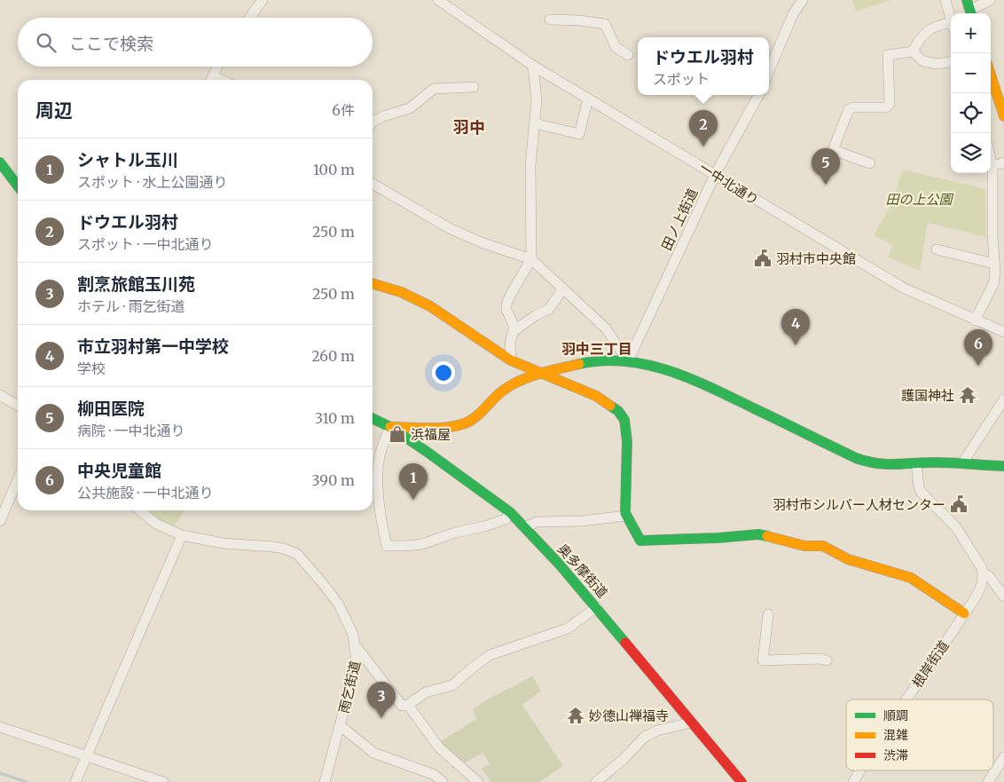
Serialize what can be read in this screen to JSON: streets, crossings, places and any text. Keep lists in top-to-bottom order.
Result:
{
  "streets": {
    "street": [
      "一中北通り",
      "田ノ上街道",
      "奥多摩街道",
      "根岸街道",
      "雨乞街道"
    ]
  },
  "crossings": [
    ["一中北通り", "田ノ上街道"]
  ],
  "districts": ["羽中", "羽中三丁目"],
  "parks": ["田の上公園"],
  "places": {
    "public building": ["羽村市中央館", "羽村市シルバー人材センター"],
    "temple": ["護国神社", "妙德山禅福寺"],
    "shop": ["浜福屋"]
  },
  "legend": ["順調", "混雑", "渋滞"],
  "page": {
    "map_buttons": ["+", "−"],
    "search": "ここで検索",
    "popup": ["ドウエル羽村", "スポット"],
    "heading": ["周辺", "6件"],
    "pins": [
      "2",
      "5",
      "4",
      "6",
      "1",
      "3"
    ],
    "list": [
      {
        "mark": "1",
        "name": "シャトル玉川",
        "note": "スポット · 水上公園通り",
        "value": "100 m"
      },
      {
        "mark": "2",
        "name": "ドウエル羽村",
        "note": "スポット · 一中北通り",
        "value": "250 m"
      },
      {
        "mark": "3",
        "name": "割烹旅館玉川苑",
        "note": "ホテル · 雨乞街道",
        "value": "250 m"
      },
      {
        "mark": "4",
        "name": "市立羽村第一中学校",
        "note": "学校",
        "value": "260 m"
      },
      {
        "mark": "5",
        "name": "柳田医院",
        "note": "病院 · 一中北通り",
        "value": "310 m"
      },
      {
        "mark": "6",
        "name": "中央児童館",
        "note": "公共施設 · 一中北通り",
        "value": "390 m"
      }
    ]
  }
}
